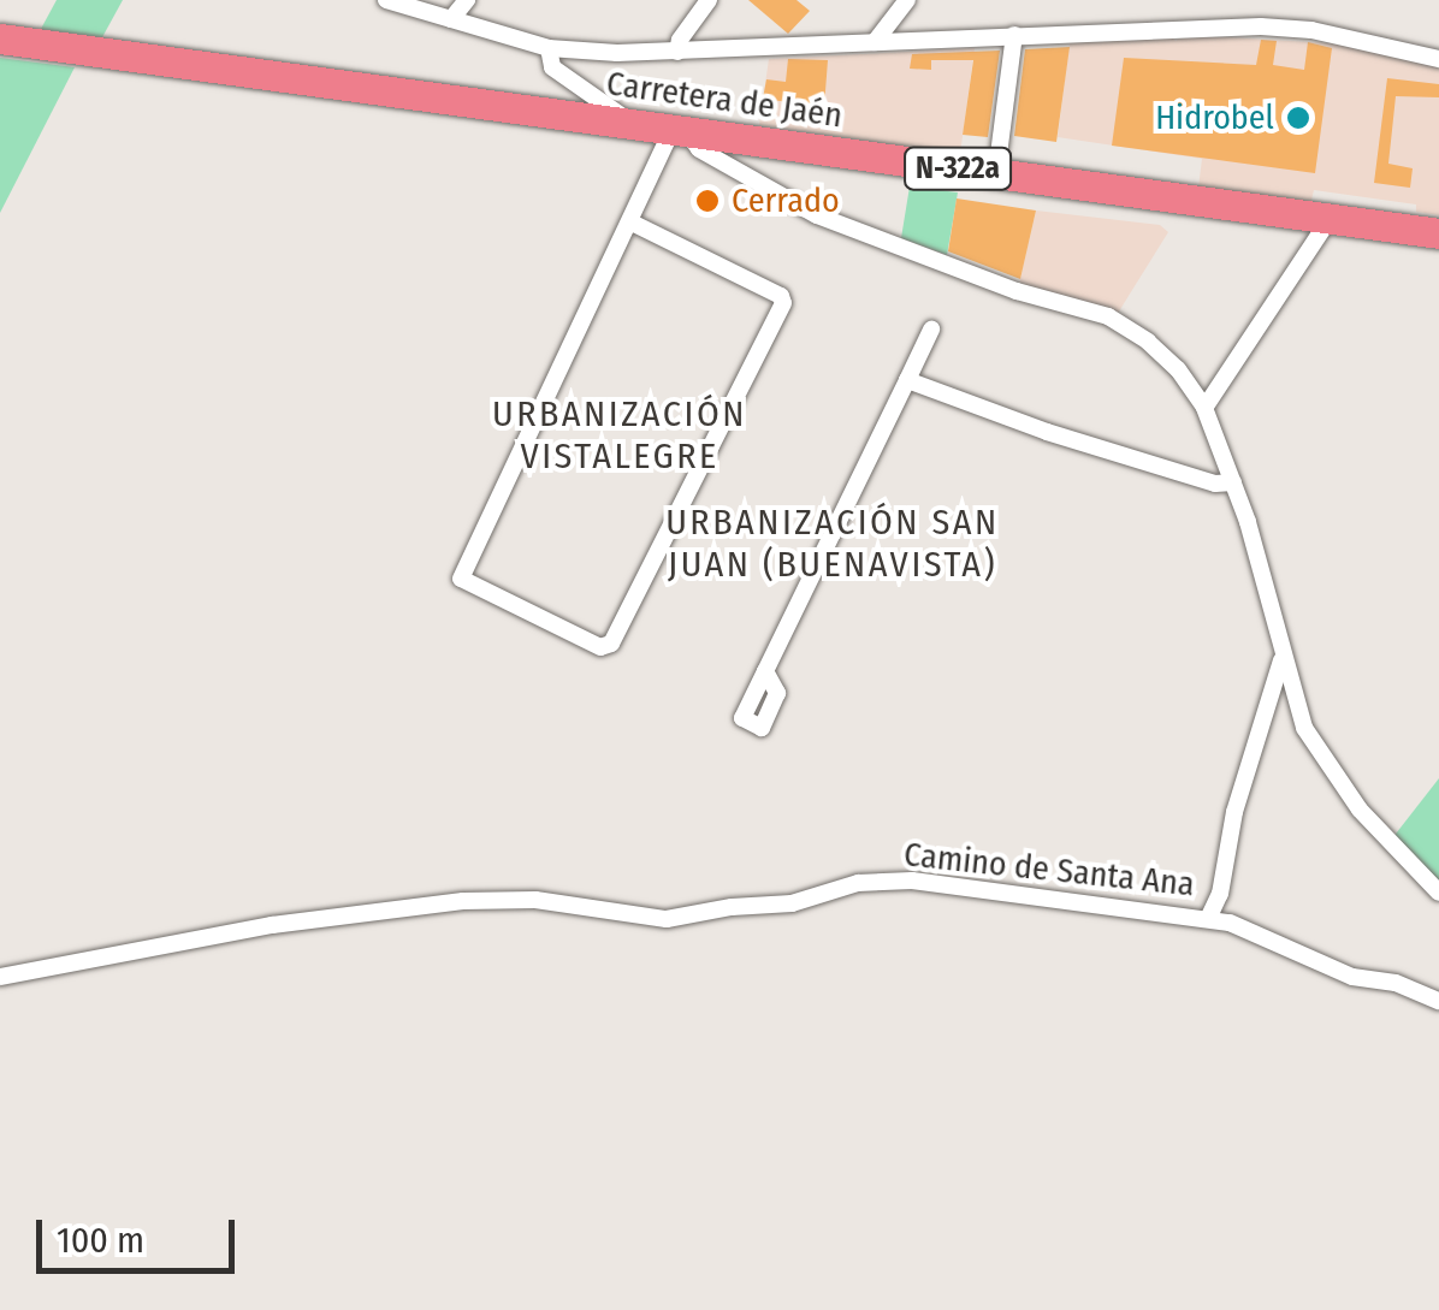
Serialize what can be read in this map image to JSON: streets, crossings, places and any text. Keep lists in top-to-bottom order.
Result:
{
  "streets": {
    "highway": ["Carretera de Jaén", "N-322a"],
    "street": ["Camino de Santa Ana"]
  },
  "districts": ["URBANIZACIÓN VISTALEGRE", "URBANIZACIÓN SAN JUAN (BUENAVISTA)"],
  "places": ["Hidrobel", "Cerrado"],
  "scale_bar": "100 m"
}
